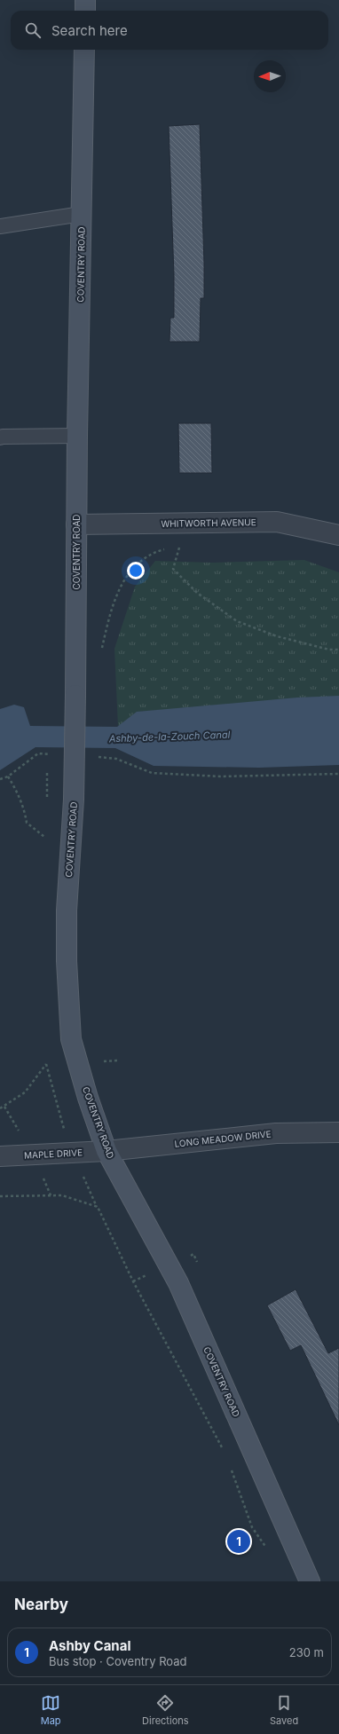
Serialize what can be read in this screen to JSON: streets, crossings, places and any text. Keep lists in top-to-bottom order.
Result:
{
  "streets": {
    "main road": ["COVENTRY ROAD"],
    "street": ["WHITWORTH AVENUE", "LONG MEADOW DRIVE", "MAPLE DRIVE"]
  },
  "crossings": [
    ["COVENTRY ROAD", "WHITWORTH AVENUE"],
    ["COVENTRY ROAD", "LONG MEADOW DRIVE"],
    ["COVENTRY ROAD", "MAPLE DRIVE"],
    ["LONG MEADOW DRIVE", "MAPLE DRIVE"]
  ],
  "water": ["Ashby-de-la-Zouch Canal"],
  "north": "left",
  "page": {
    "search": "Search here",
    "pins": "1",
    "heading": "Nearby",
    "list": [
      {
        "mark": "1",
        "name": "Ashby Canal",
        "note": "Bus stop · Coventry Road",
        "value": "230 m"
      }
    ],
    "nav": ["Map", "Directions", "Saved"]
  }
}
